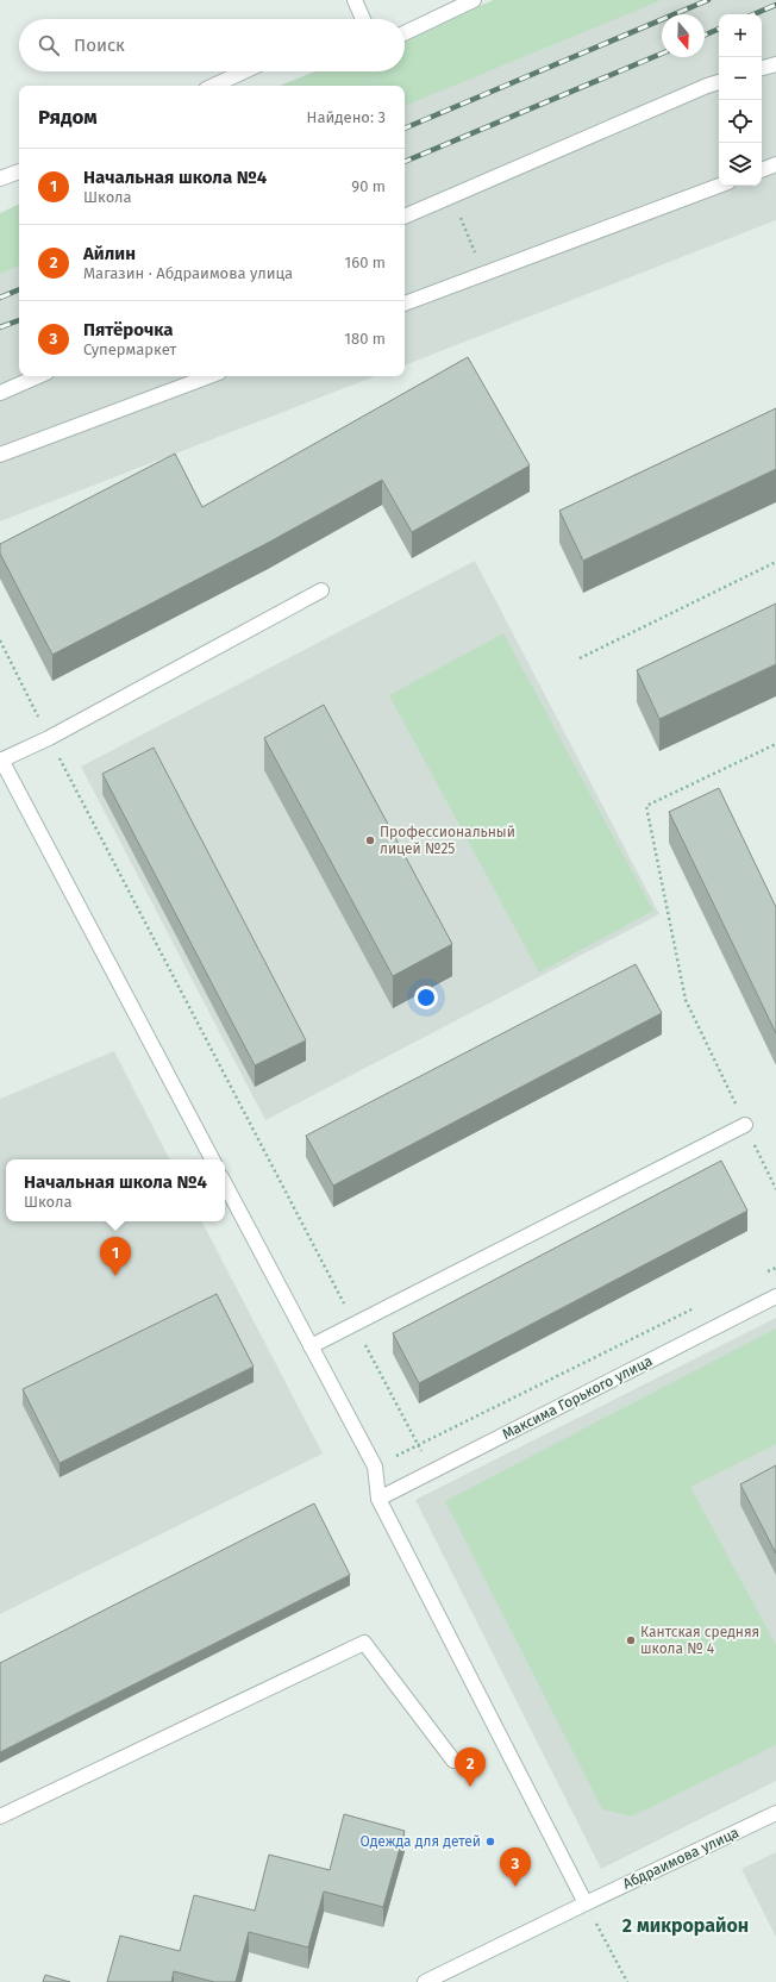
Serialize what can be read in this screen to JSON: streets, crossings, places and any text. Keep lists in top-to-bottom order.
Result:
{
  "streets": {
    "street": ["Максима Горького улица", "Абдраимова улица"]
  },
  "districts": ["2 микрорайон"],
  "places": ["Профессиональный лицей №25", "Кантская средняя школа № 4", "Одежда для детей"],
  "north": "bottom",
  "page": {
    "map_buttons": ["+", "−"],
    "search": "Поиск",
    "heading": ["Рядом", "Найдено: 3"],
    "list": [
      {
        "mark": "1",
        "name": "Начальная школа №4",
        "note": "Школа",
        "value": "90 m"
      },
      {
        "mark": "2",
        "name": "Айлин",
        "note": "Магазин · Абдраимова улица",
        "value": "160 m"
      },
      {
        "mark": "3",
        "name": "Пятёрочка",
        "note": "Супермаркет",
        "value": "180 m"
      }
    ],
    "popup": ["Начальная школа №4", "Школа"],
    "pins": ["1", "2", "3"]
  }
}
